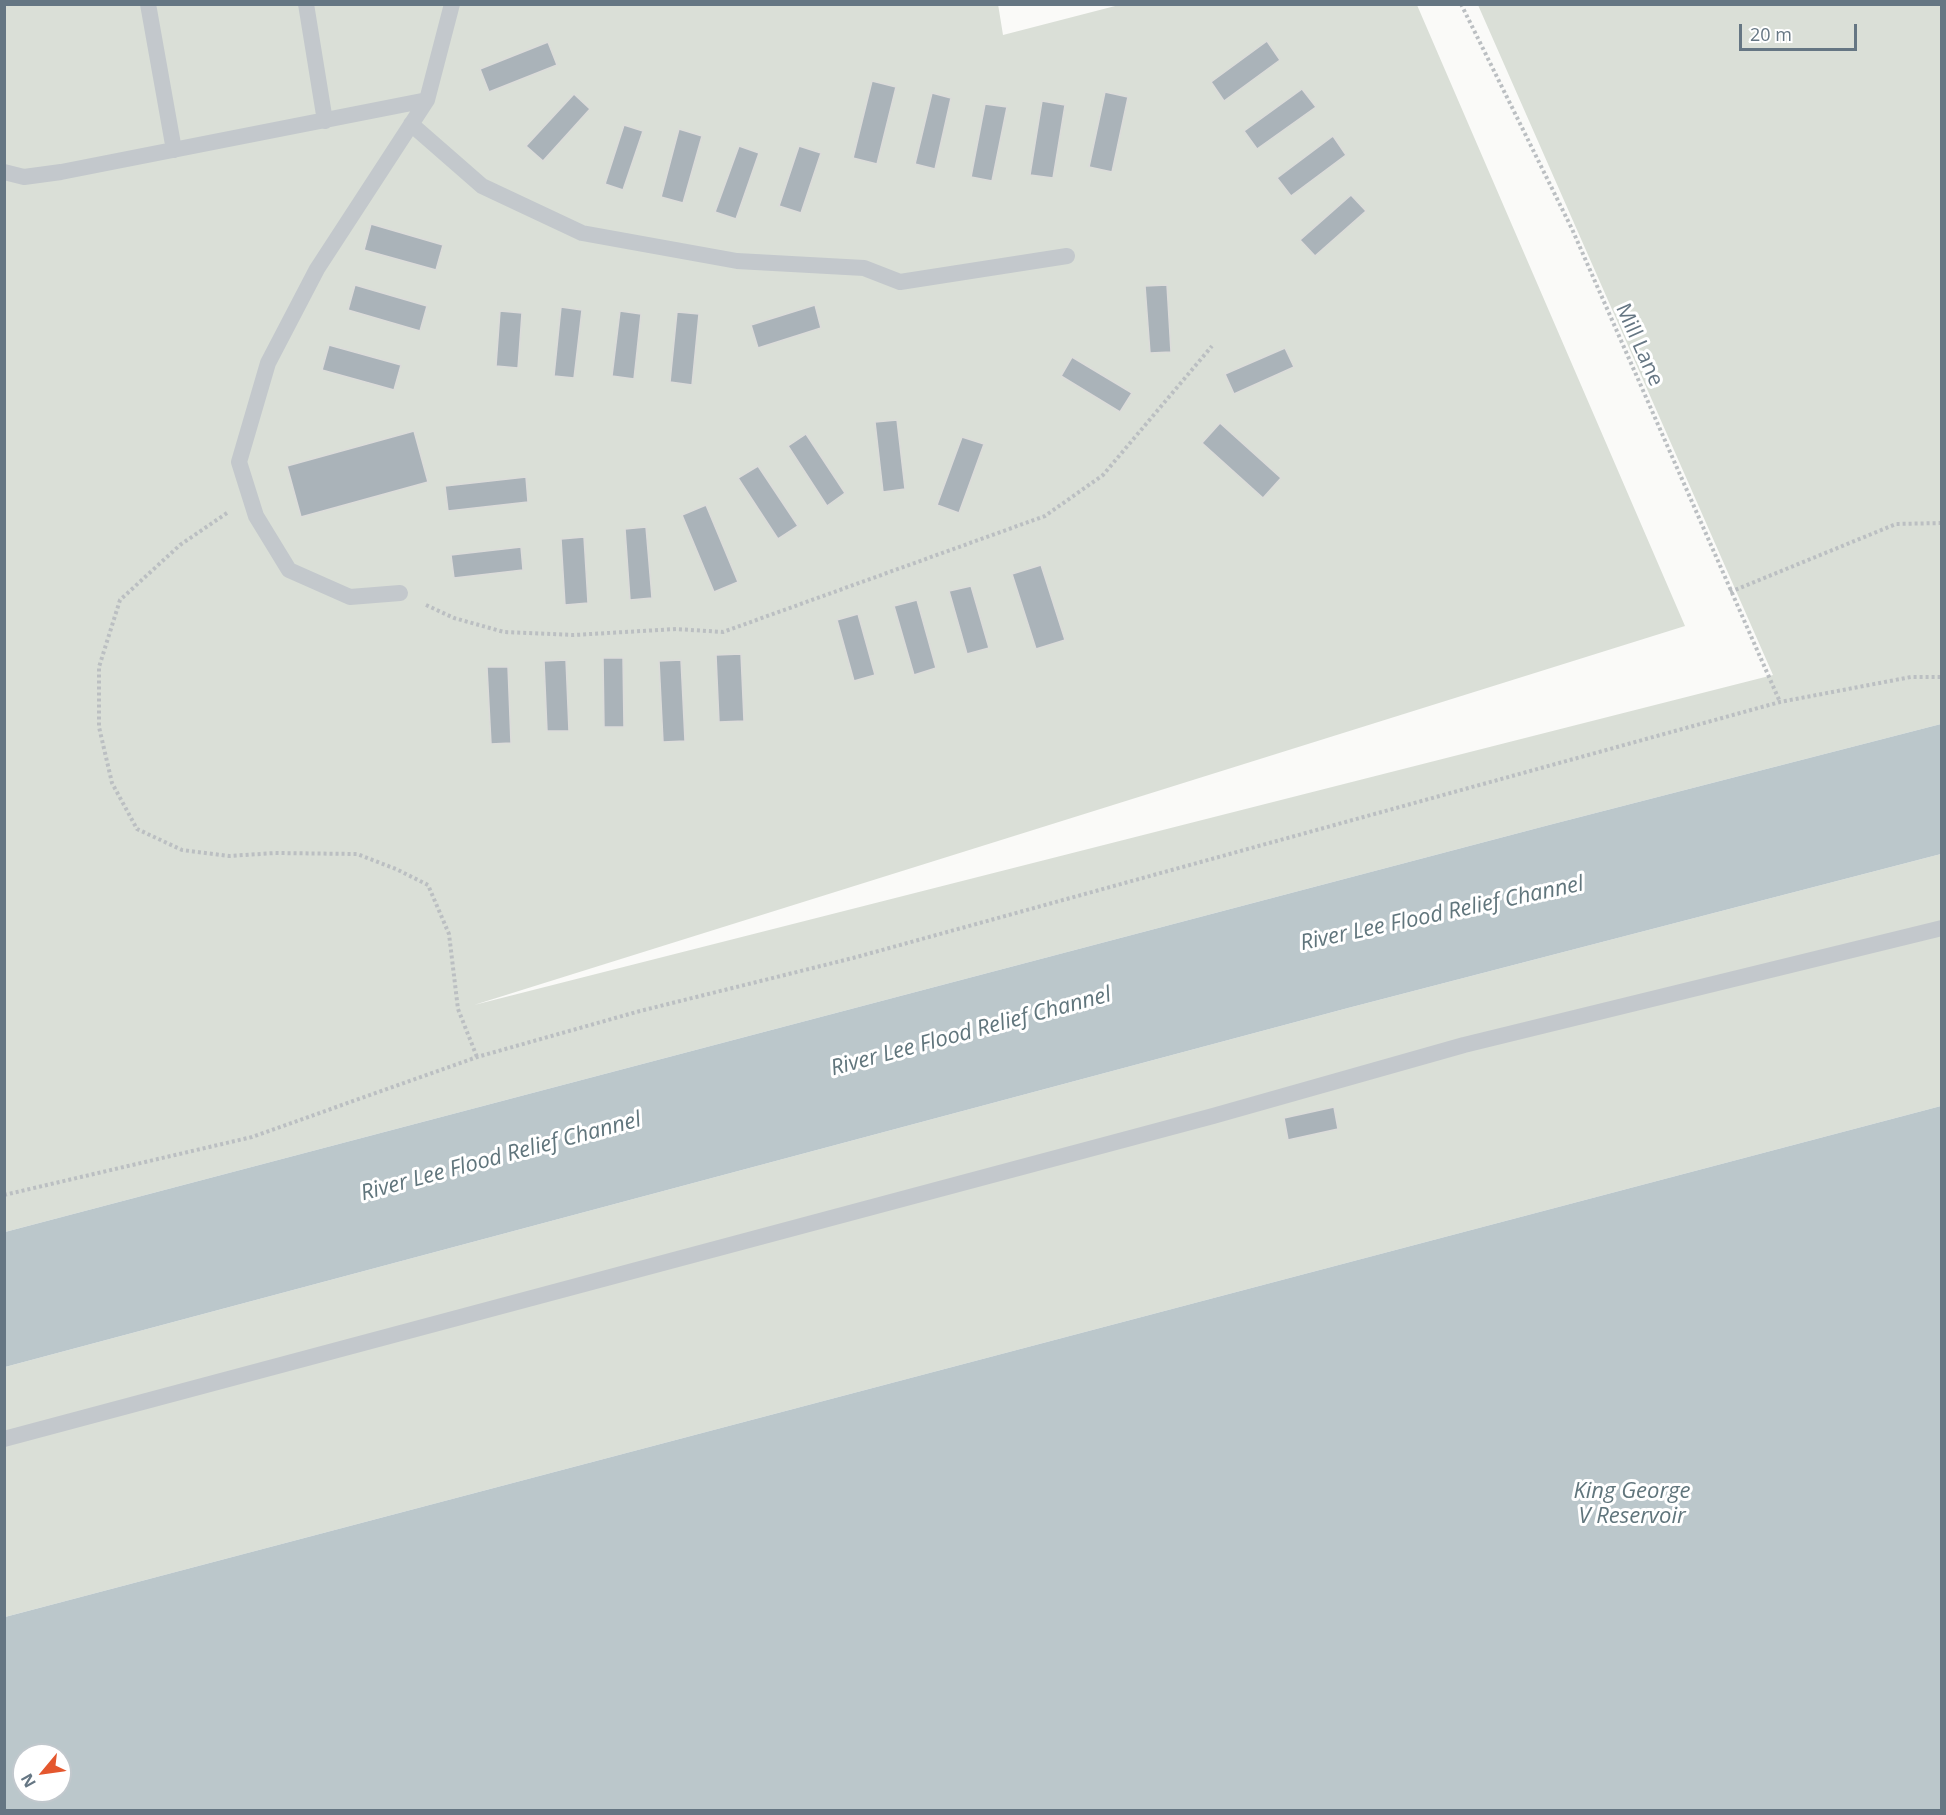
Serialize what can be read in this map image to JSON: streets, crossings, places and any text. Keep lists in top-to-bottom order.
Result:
{
  "streets": {
    "path": ["Mill Lane"]
  },
  "water": ["River Lee Flood Relief Channel", "King George V Reservoir"],
  "scale_bar": "20 m",
  "north": "bottom left"
}
